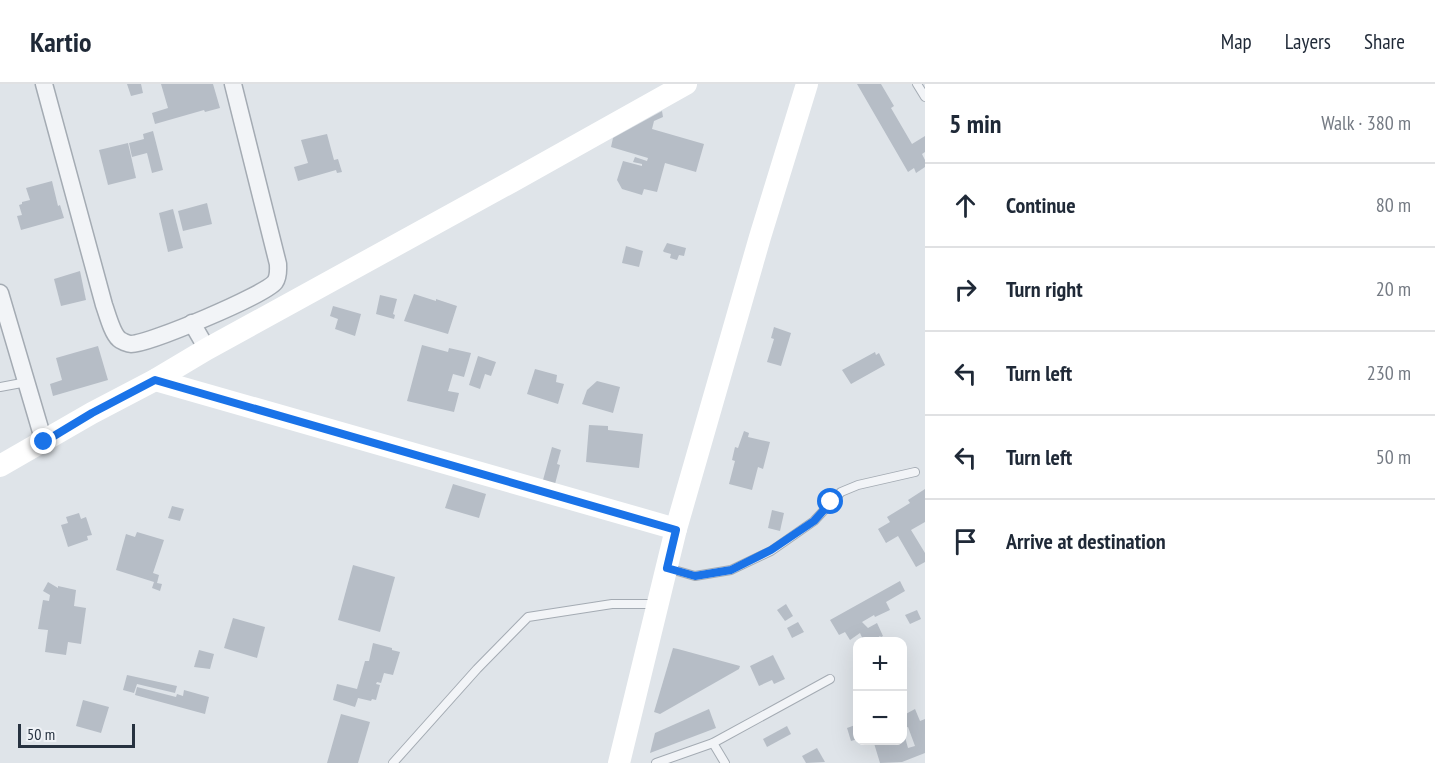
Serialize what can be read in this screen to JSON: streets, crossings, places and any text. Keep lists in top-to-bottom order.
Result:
{
  "scale_bar": "50 m",
  "page": {
    "header": "Kartio",
    "nav": ["Map", "Layers", "Share"],
    "heading": ["5 min", "Walk · 380 m"],
    "list": [
      ["Continue", "80 m"],
      ["Turn right", "20 m"],
      ["Turn left", "230 m"],
      ["Turn left", "50 m"],
      "Arrive at destination"
    ],
    "map_buttons": ["+", "−"],
    "scale": "50 m"
  }
}
